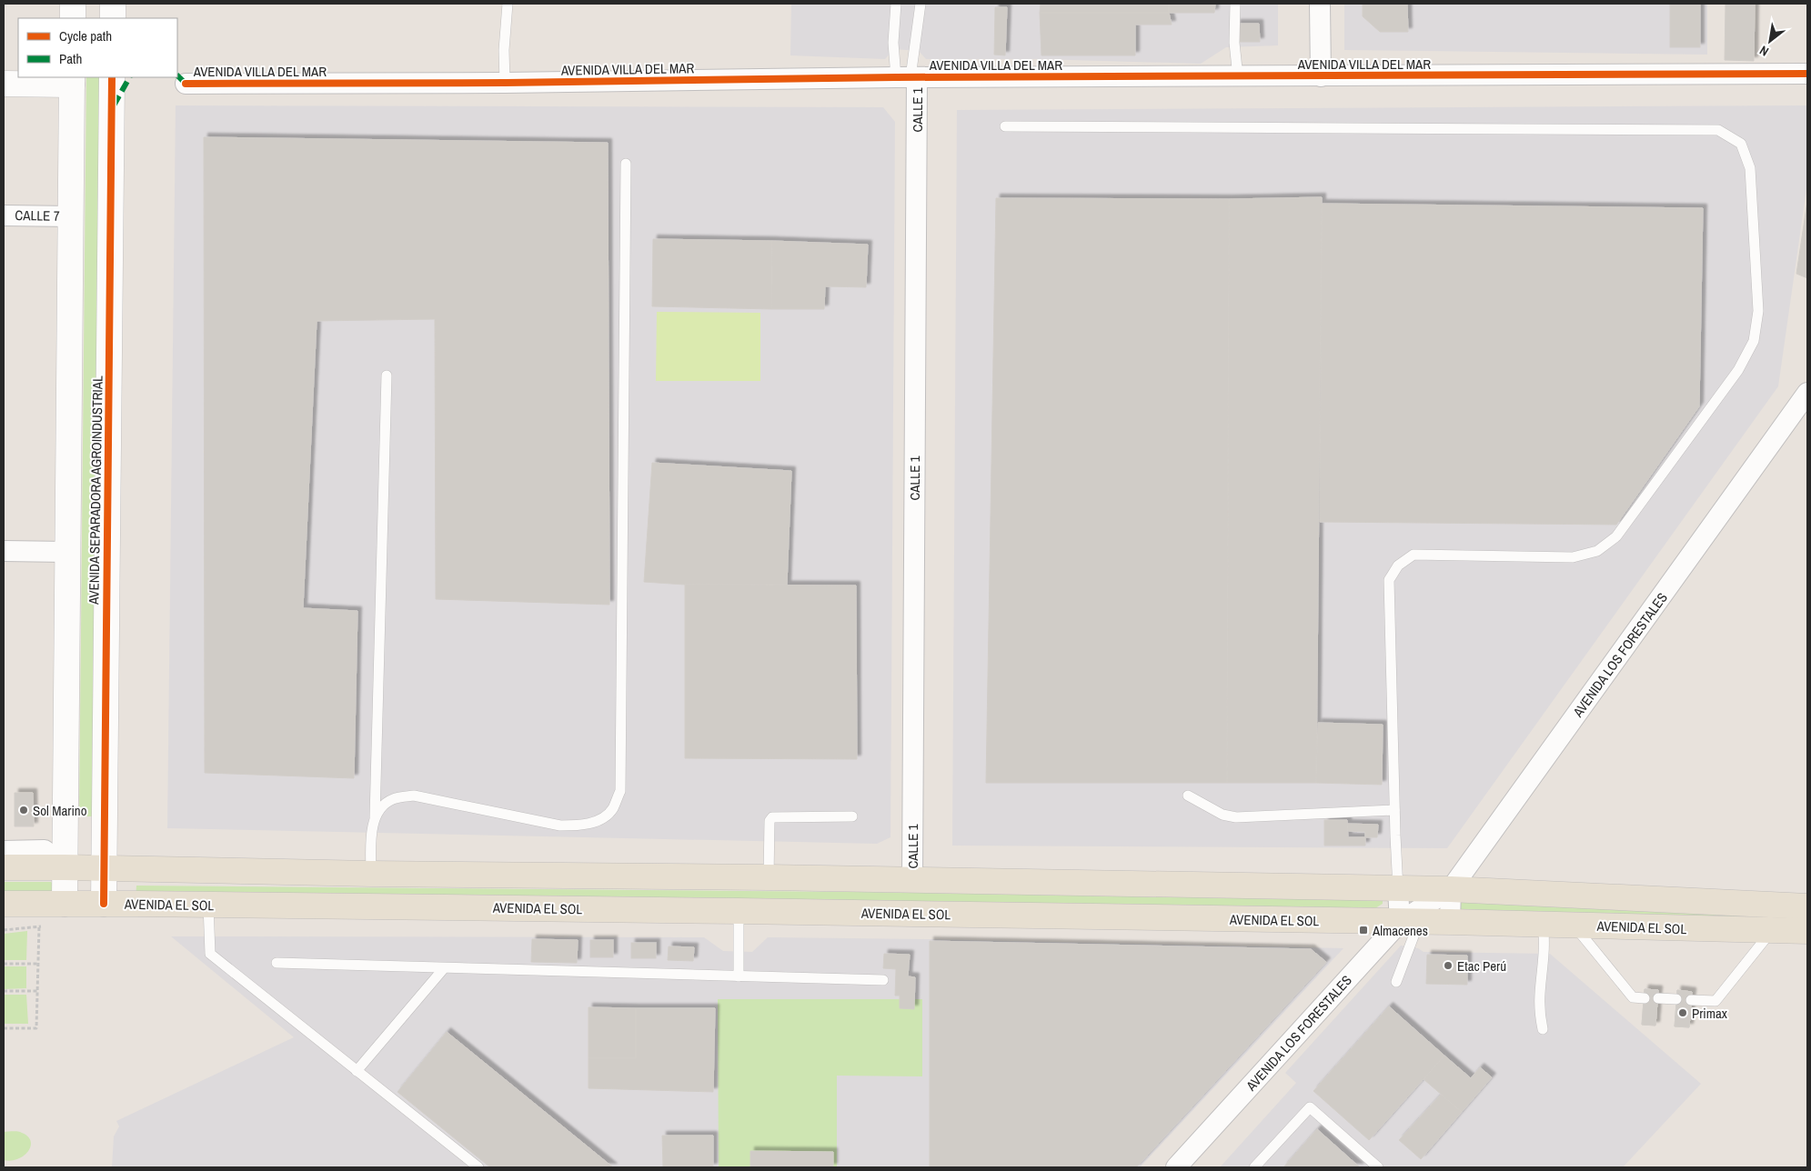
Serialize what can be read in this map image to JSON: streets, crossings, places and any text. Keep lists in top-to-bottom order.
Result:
{
  "streets": {
    "main road": ["AVENIDA EL SOL"],
    "street": [
      "AVENIDA VILLA DEL MAR",
      "CALLE 1",
      "CALLE 7",
      "AVENIDA SEPARADORA AGROINDUSTRIAL",
      "AVENIDA LOS FORESTALES"
    ]
  },
  "crossings": [
    ["AVENIDA VILLA DEL MAR", "CALLE 1"],
    ["CALLE 1", "AVENIDA EL SOL"],
    ["CALLE 7", "AVENIDA SEPARADORA AGROINDUSTRIAL"],
    ["AVENIDA SEPARADORA AGROINDUSTRIAL", "AVENIDA EL SOL"],
    ["AVENIDA LOS FORESTALES", "AVENIDA EL SOL"]
  ],
  "places": {
    "other": ["Sol Marino", "Etac Perú", "Primax"],
    "transit": ["Almacenes"]
  },
  "legend": ["Cycle path", "Path"],
  "north": "bottom left"
}
